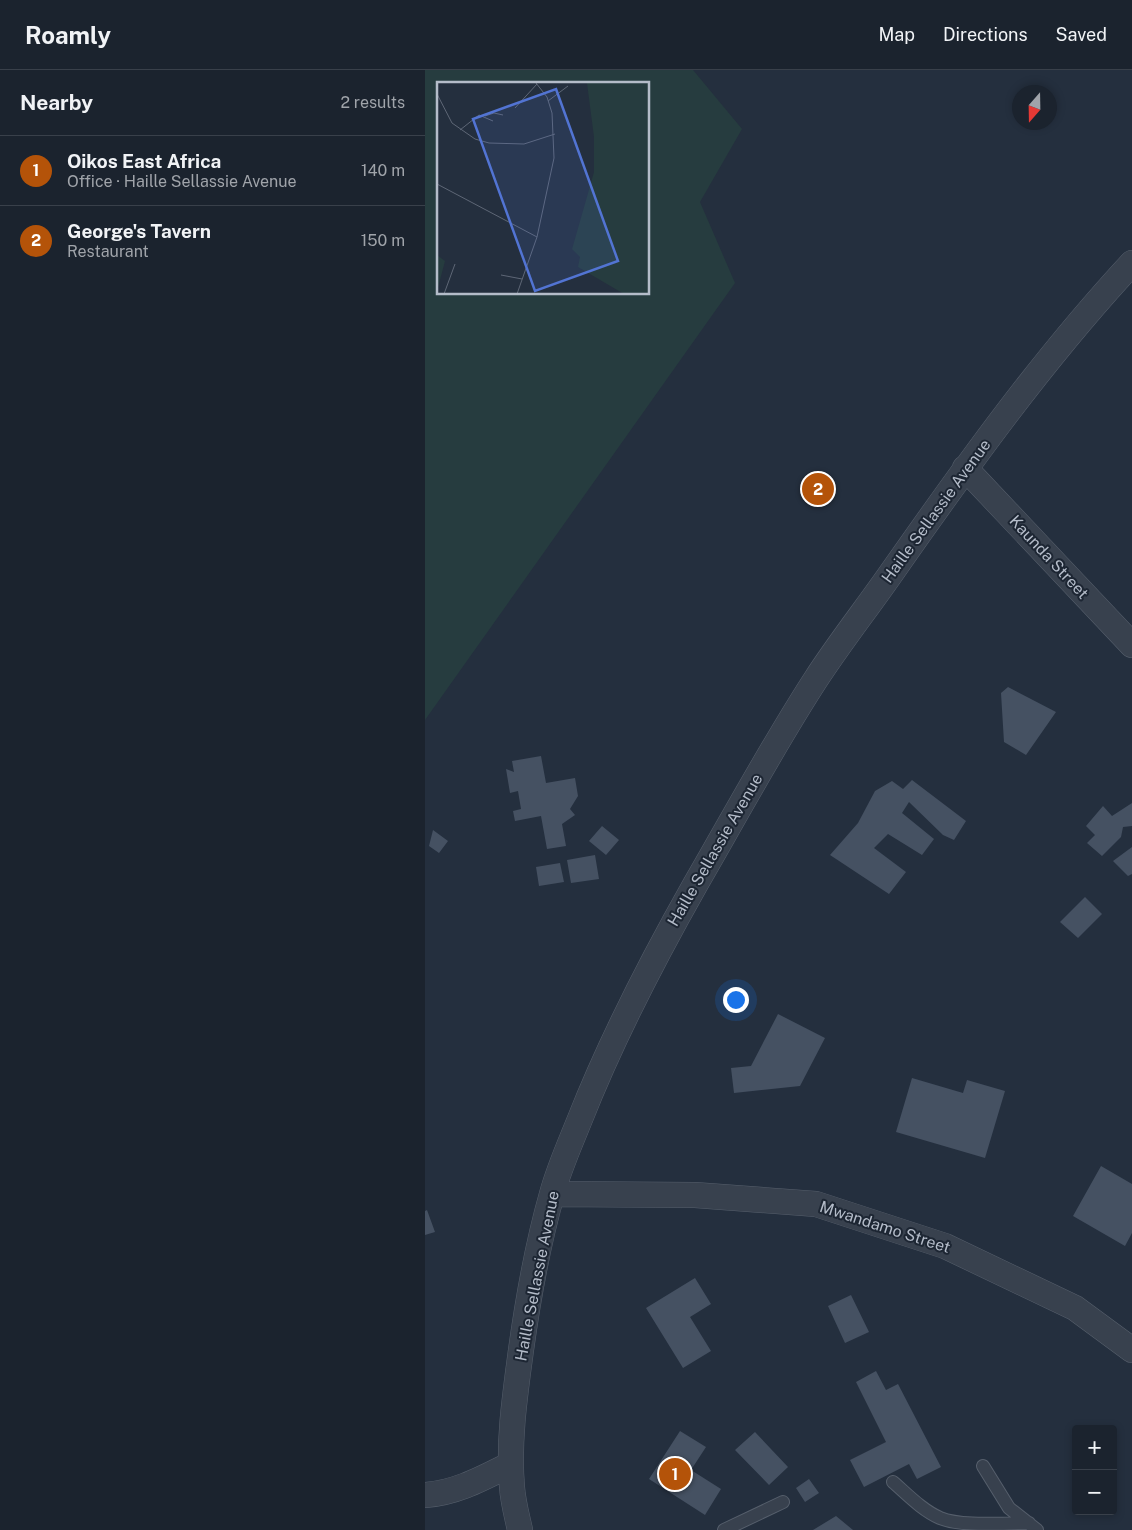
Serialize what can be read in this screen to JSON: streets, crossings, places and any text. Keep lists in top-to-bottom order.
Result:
{
  "streets": {
    "street": ["Haille Sellassie Avenue", "Kaunda Street", "Mwandamo Street"]
  },
  "crossings": [
    ["Haille Sellassie Avenue", "Kaunda Street"],
    ["Haille Sellassie Avenue", "Mwandamo Street"]
  ],
  "north": "bottom",
  "page": {
    "header": "Roamly",
    "nav": ["Map", "Directions", "Saved"],
    "heading": ["Nearby", "2 results"],
    "list": [
      {
        "mark": "1",
        "name": "Oikos East Africa",
        "note": "Office · Haille Sellassie Avenue",
        "value": "140 m"
      },
      {
        "mark": "2",
        "name": "George's Tavern",
        "note": "Restaurant",
        "value": "150 m"
      }
    ],
    "pins": ["2", "1"],
    "map_buttons": ["+", "−"]
  }
}
